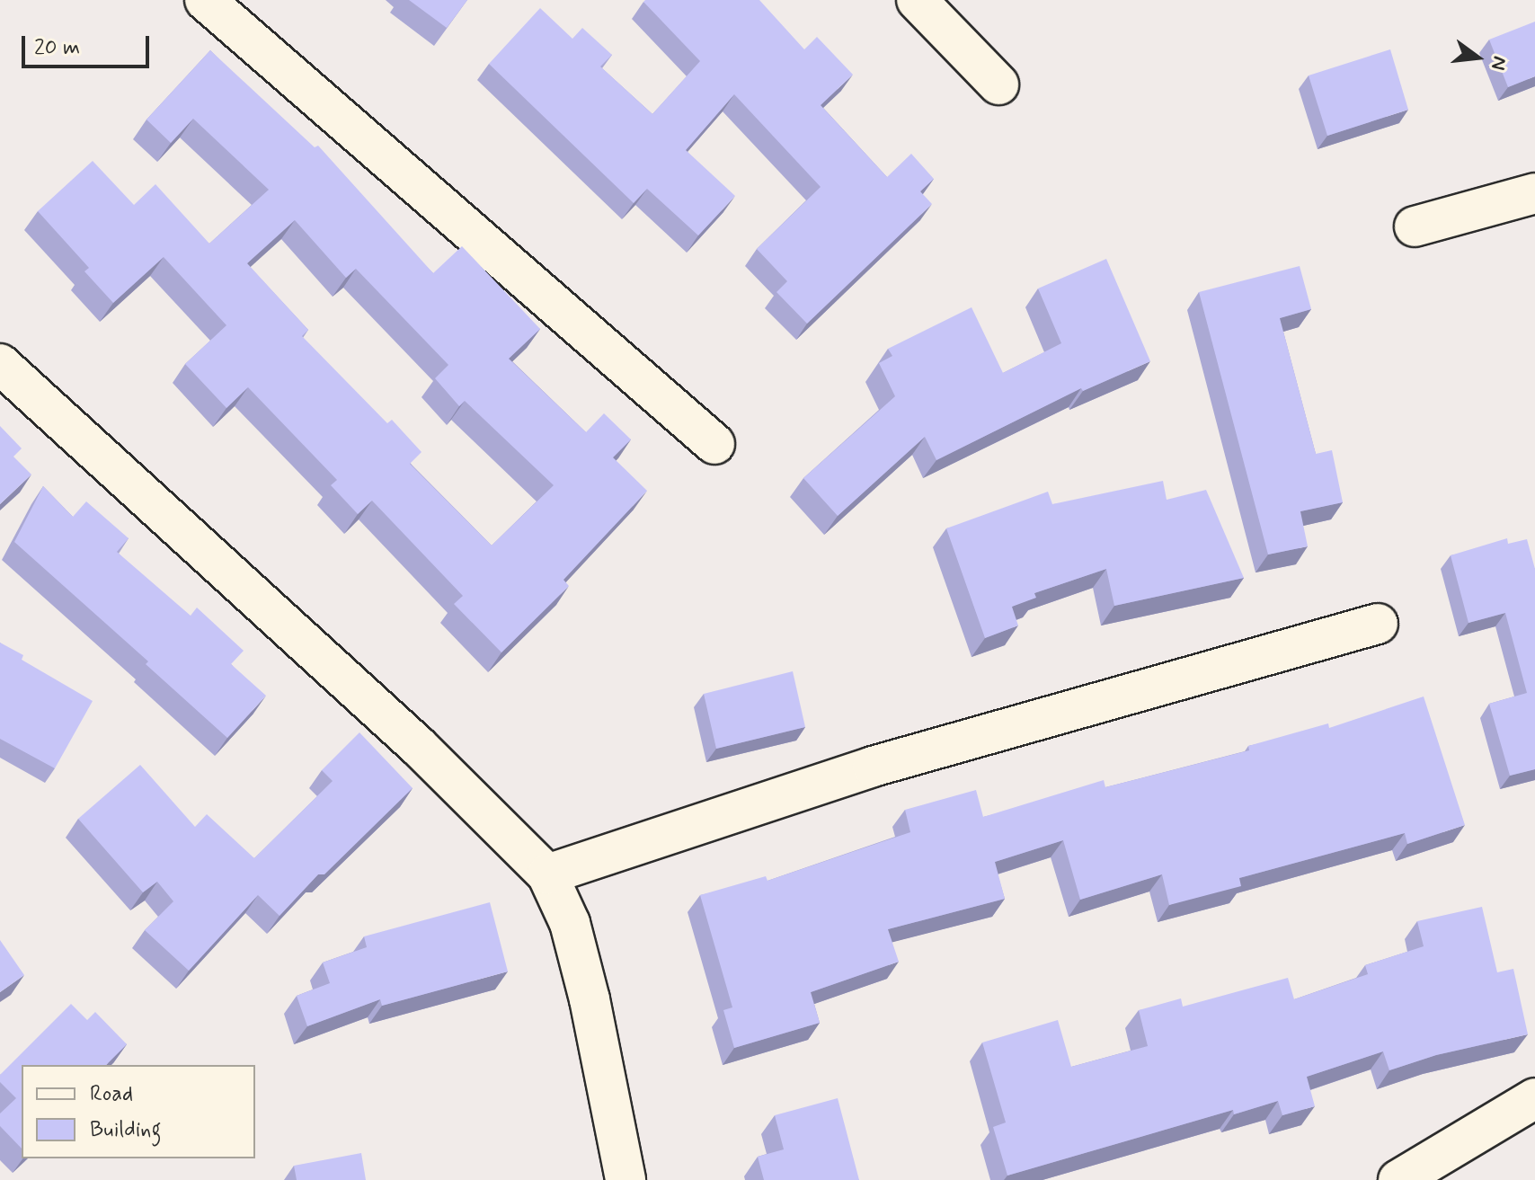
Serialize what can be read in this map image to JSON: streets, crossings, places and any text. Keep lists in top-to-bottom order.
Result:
{
  "legend": ["Road", "Building"],
  "scale_bar": "20 m",
  "north": "right"
}
